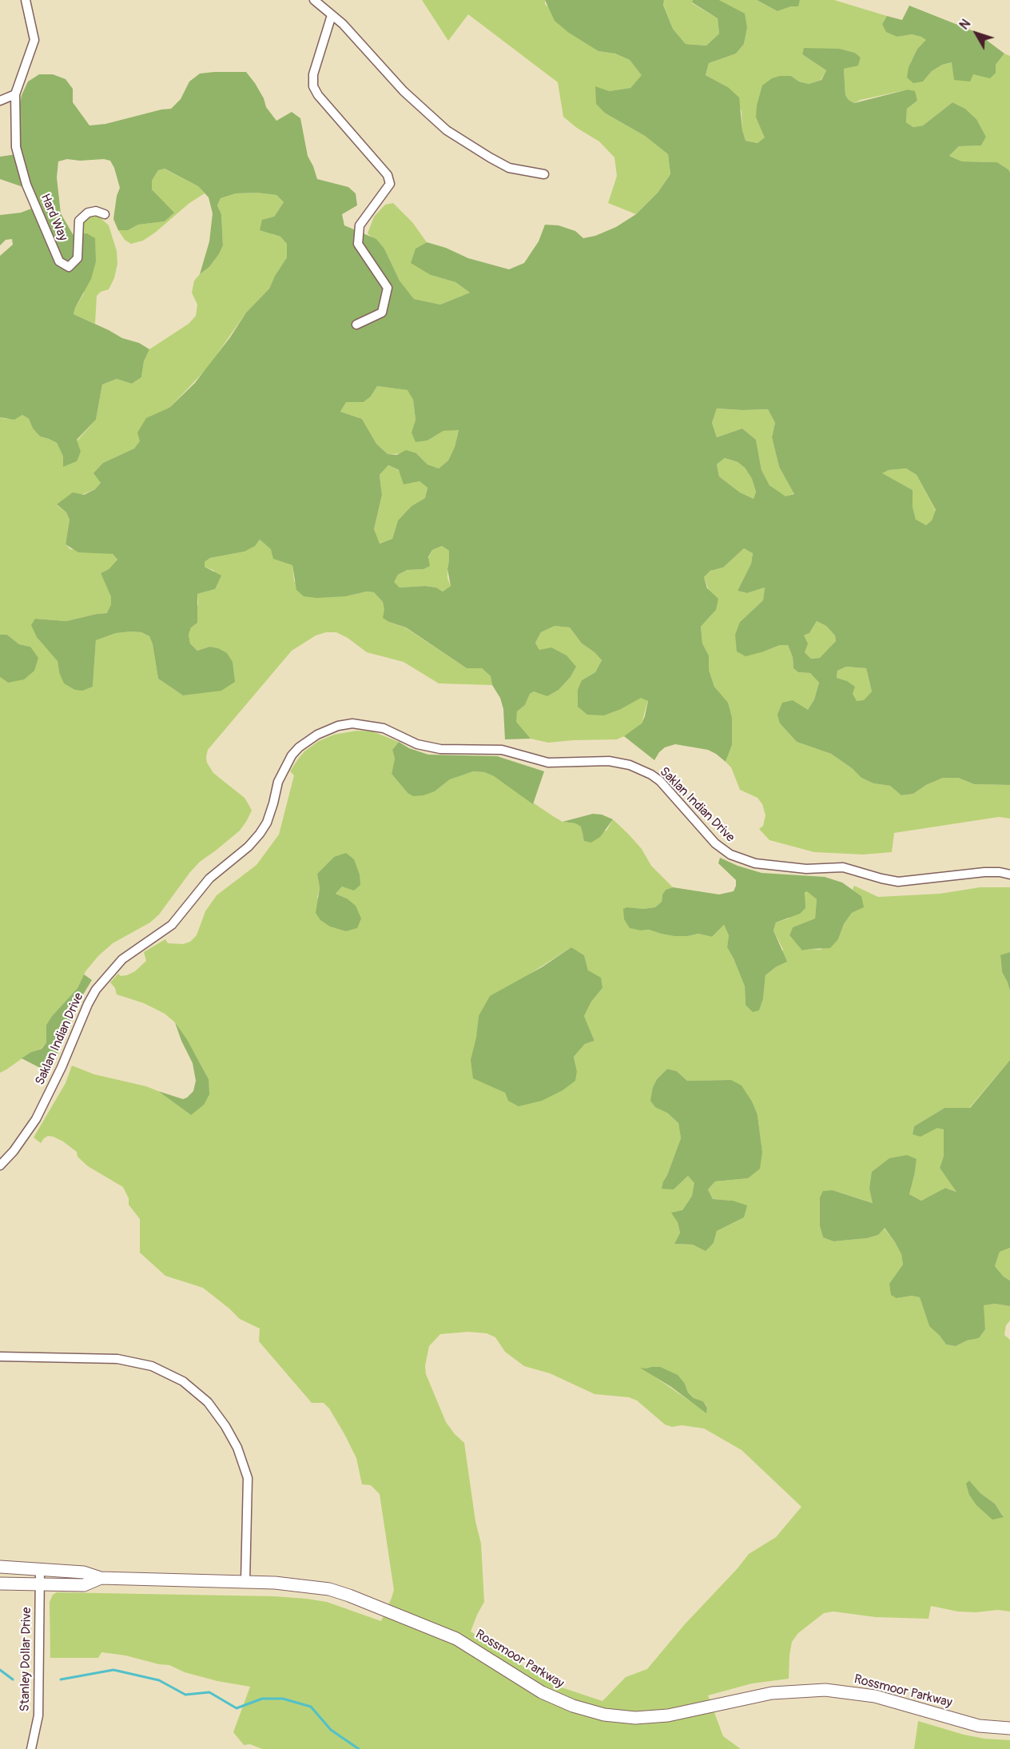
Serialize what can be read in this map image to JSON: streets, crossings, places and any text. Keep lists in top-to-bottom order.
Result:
{
  "streets": {
    "street": [
      "Hard Way",
      "Saklan Indian Drive",
      "Stanley Dollar Drive",
      "Rossmoor Parkway"
    ]
  },
  "crossings": [
    ["Stanley Dollar Drive", "Rossmoor Parkway"]
  ],
  "north": "top left"
}
